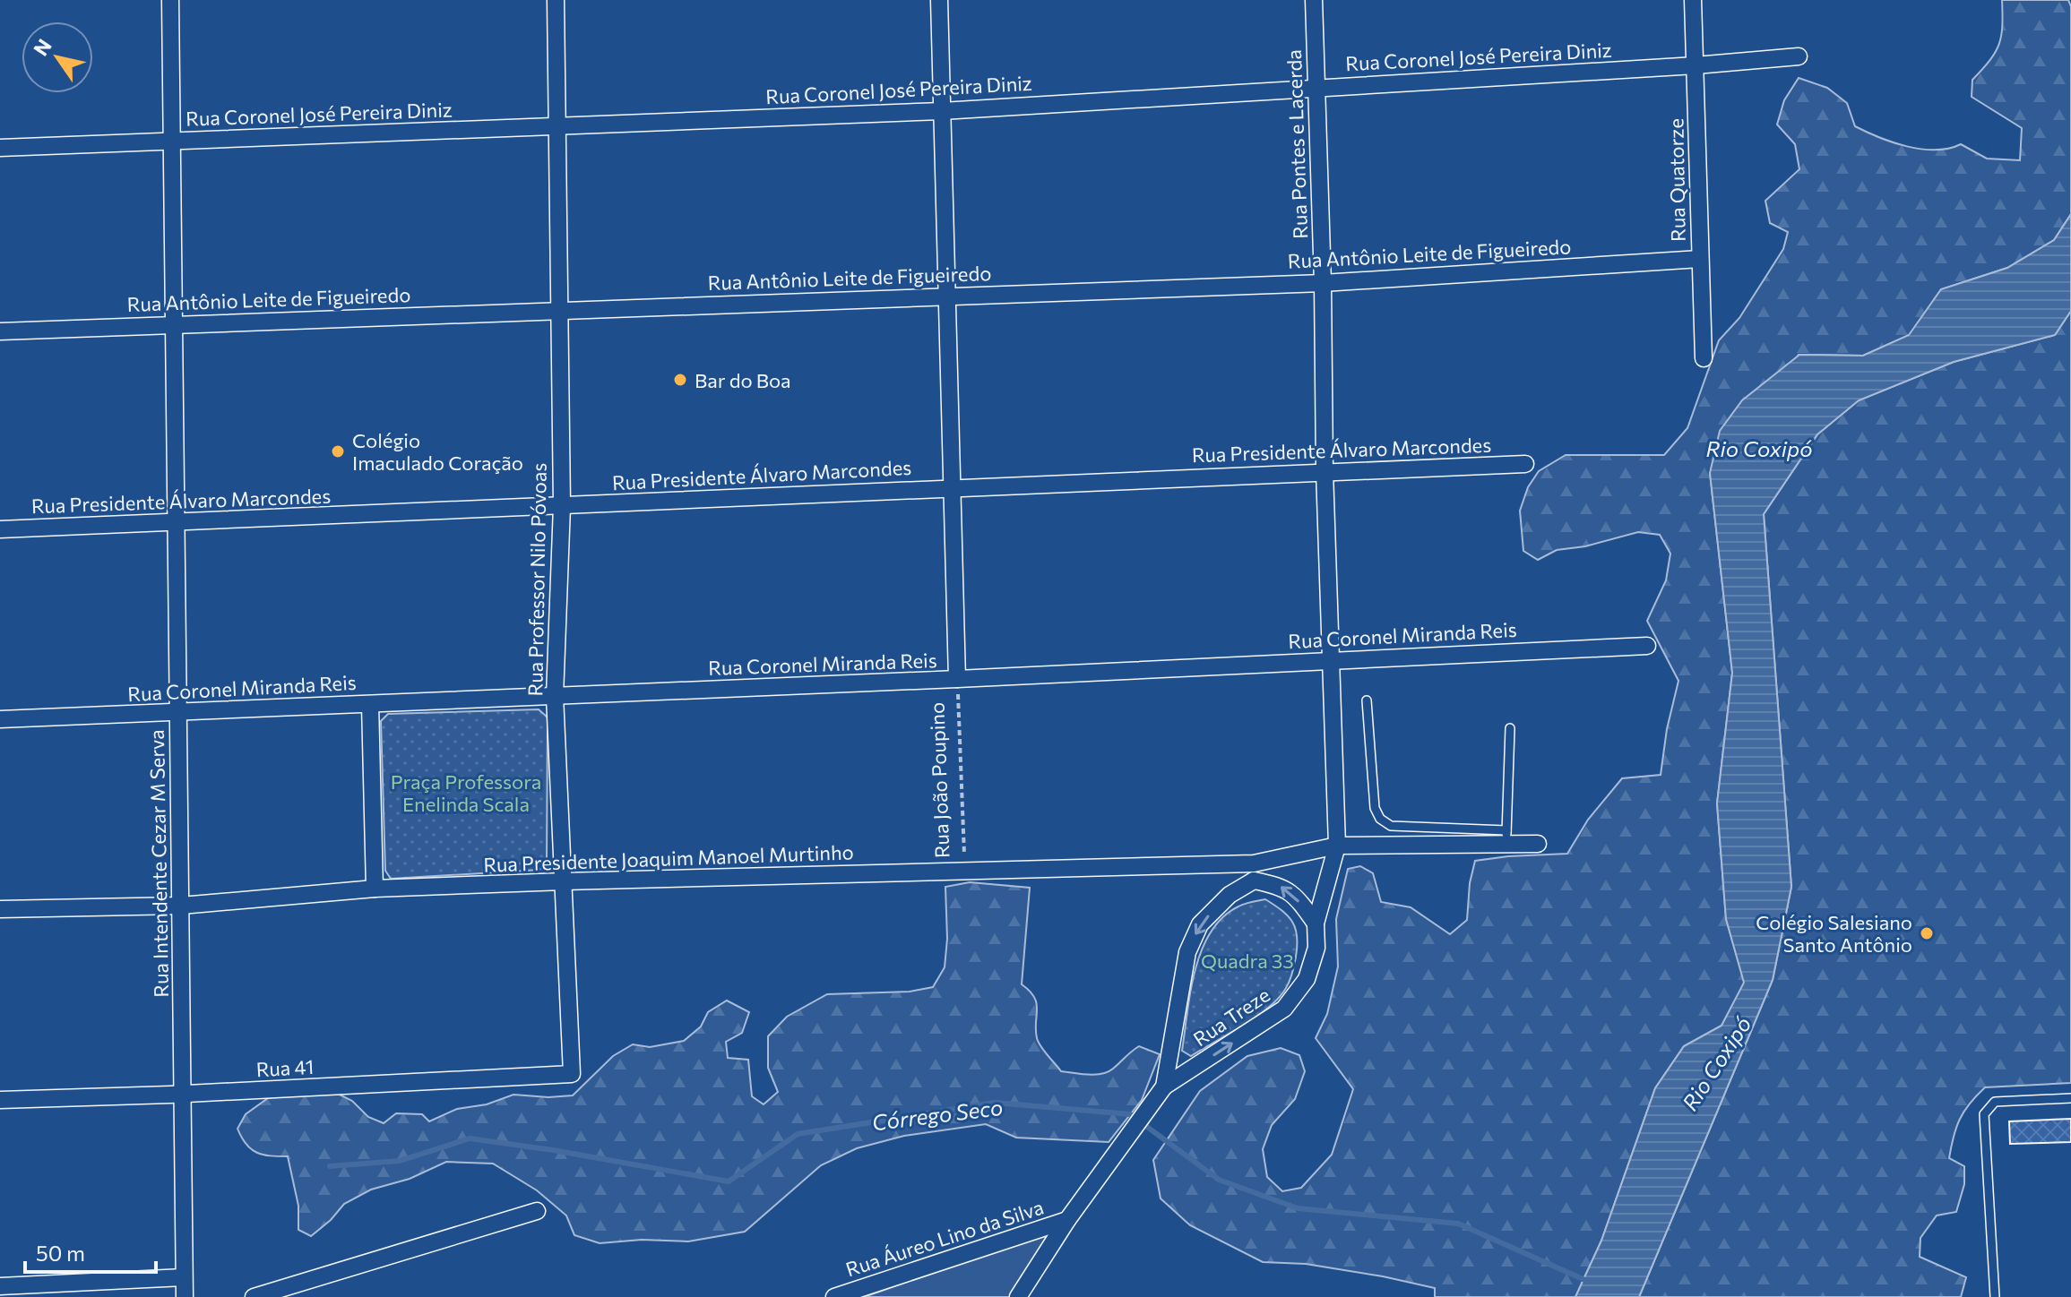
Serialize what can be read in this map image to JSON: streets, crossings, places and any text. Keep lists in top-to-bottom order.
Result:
{
  "streets": {
    "street": [
      "Rua Coronel José Pereira Diniz",
      "Rua Pontes e Lacerda",
      "Rua Quatorze",
      "Rua Antônio Leite de Figueiredo",
      "Rua Presidente Álvaro Marcondes",
      "Rua Professor Nilo Póvoas",
      "Rua Coronel Miranda Reis",
      "Rua João Poupino",
      "Rua Presidente Joaquim Manoel Murtinho",
      "Rua Intendente Cezar M Serva",
      "Rua Treze",
      "Rua 41",
      "Rua Áureo Lino da Silva"
    ]
  },
  "crossings": [
    ["Rua Coronel José Pereira Diniz", "Rua Pontes e Lacerda"],
    ["Rua Coronel José Pereira Diniz", "Rua Quatorze"],
    ["Rua Coronel José Pereira Diniz", "Rua Professor Nilo Póvoas"],
    ["Rua Coronel José Pereira Diniz", "Rua João Poupino"],
    ["Rua Coronel José Pereira Diniz", "Rua Intendente Cezar M Serva"],
    ["Rua Pontes e Lacerda", "Rua Antônio Leite de Figueiredo"],
    ["Rua Pontes e Lacerda", "Rua Presidente Álvaro Marcondes"],
    ["Rua Pontes e Lacerda", "Rua Coronel Miranda Reis"],
    ["Rua Pontes e Lacerda", "Rua Presidente Joaquim Manoel Murtinho"],
    ["Rua Pontes e Lacerda", "Rua Treze"],
    ["Rua Quatorze", "Rua Antônio Leite de Figueiredo"],
    ["Rua Antônio Leite de Figueiredo", "Rua Professor Nilo Póvoas"],
    ["Rua Antônio Leite de Figueiredo", "Rua João Poupino"],
    ["Rua Antônio Leite de Figueiredo", "Rua Intendente Cezar M Serva"],
    ["Rua Presidente Álvaro Marcondes", "Rua Professor Nilo Póvoas"],
    ["Rua Presidente Álvaro Marcondes", "Rua João Poupino"],
    ["Rua Presidente Álvaro Marcondes", "Rua Intendente Cezar M Serva"],
    ["Rua Professor Nilo Póvoas", "Rua Coronel Miranda Reis"],
    ["Rua Professor Nilo Póvoas", "Rua Presidente Joaquim Manoel Murtinho"],
    ["Rua Professor Nilo Póvoas", "Rua 41"],
    ["Rua Coronel Miranda Reis", "Rua João Poupino"],
    ["Rua Coronel Miranda Reis", "Rua Intendente Cezar M Serva"],
    ["Rua João Poupino", "Rua Presidente Joaquim Manoel Murtinho"],
    ["Rua Presidente Joaquim Manoel Murtinho", "Rua Intendente Cezar M Serva"],
    ["Rua Presidente Joaquim Manoel Murtinho", "Rua Treze"],
    ["Rua Intendente Cezar M Serva", "Rua 41"],
    ["Rua Treze", "Rua Áureo Lino da Silva"]
  ],
  "water": ["Rio Coxipó", "Córrego Seco"],
  "parks": ["Praça Professora Enelinda Scala", "Quadra 33"],
  "places": ["Bar do Boa", "Colégio Imaculado Coração", "Colégio Salesiano Santo Antônio"],
  "scale_bar": "50 m",
  "north": "top left"
}
